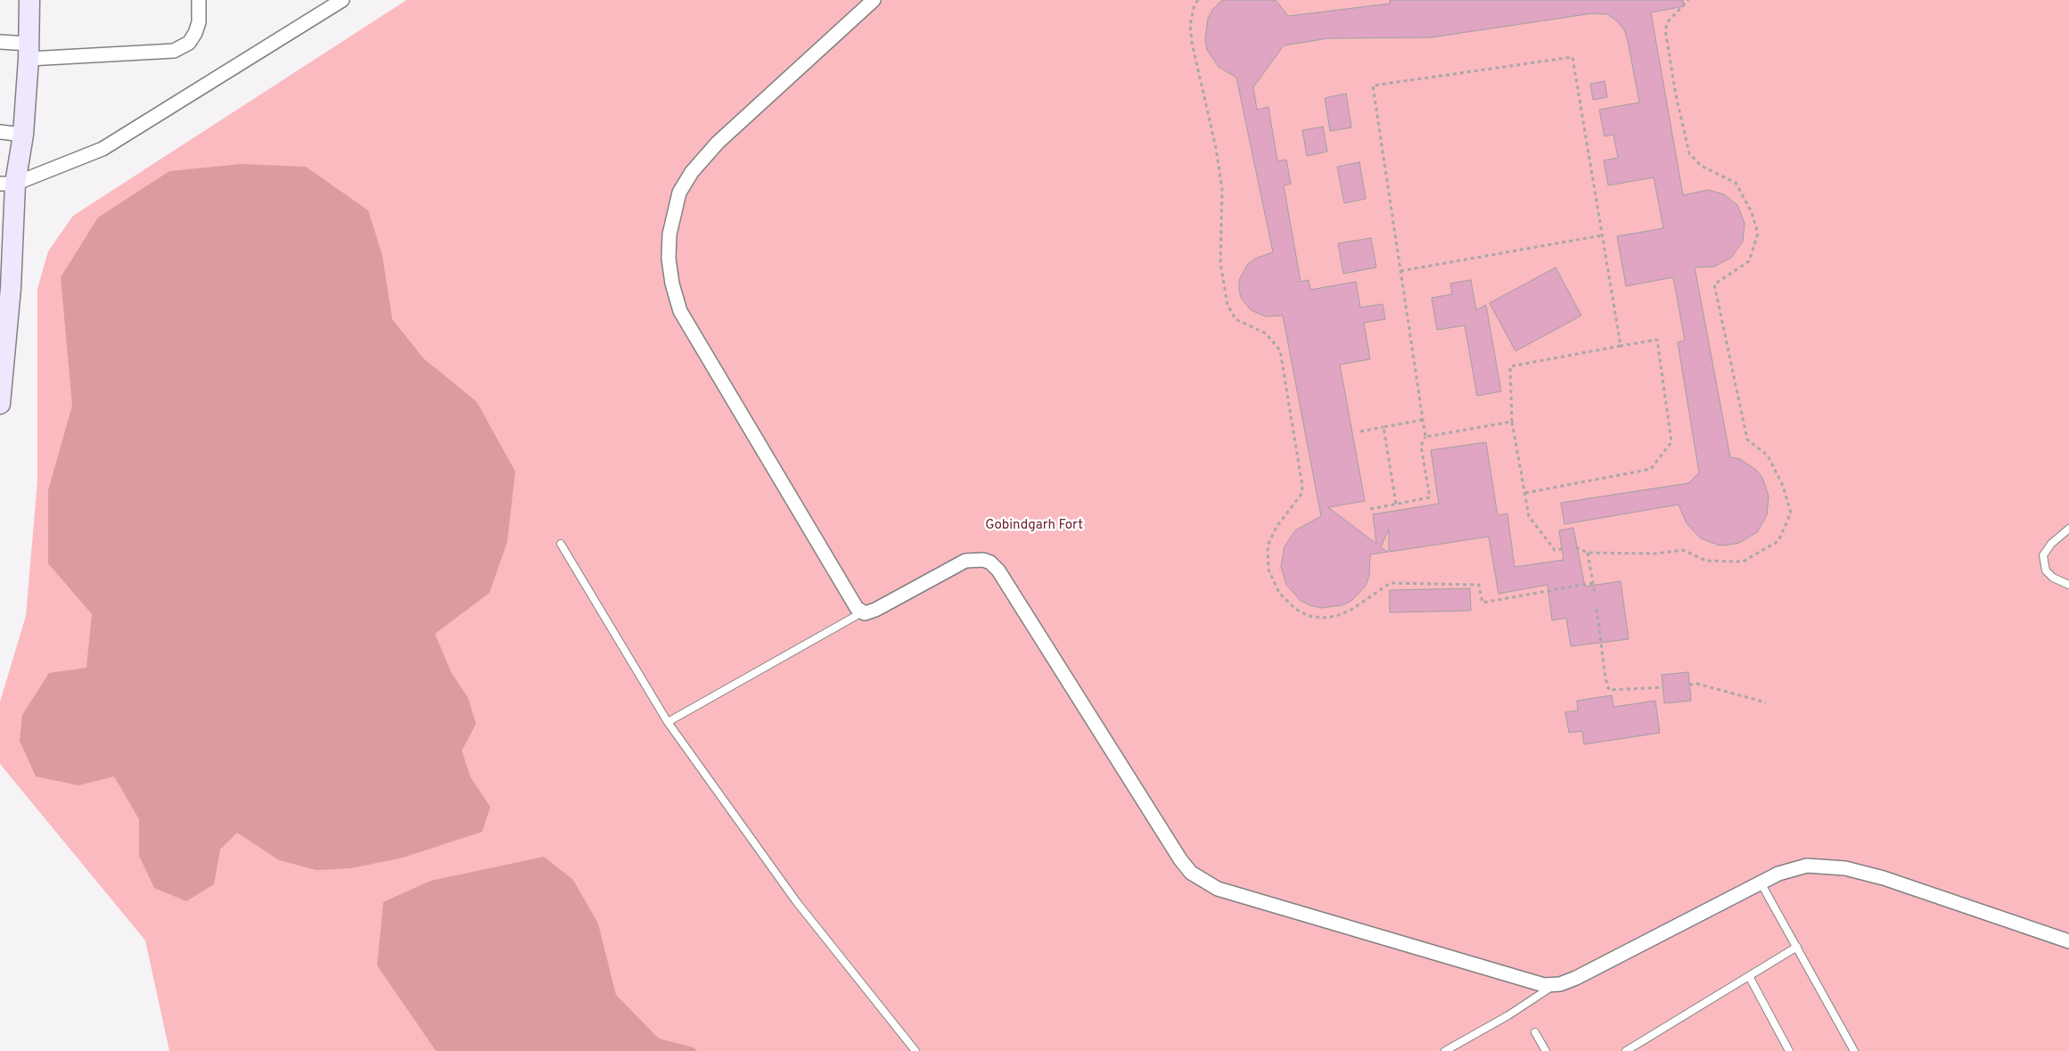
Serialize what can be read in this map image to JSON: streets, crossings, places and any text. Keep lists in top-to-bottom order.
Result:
{
  "parks": ["Gobindgarh Fort"]
}
